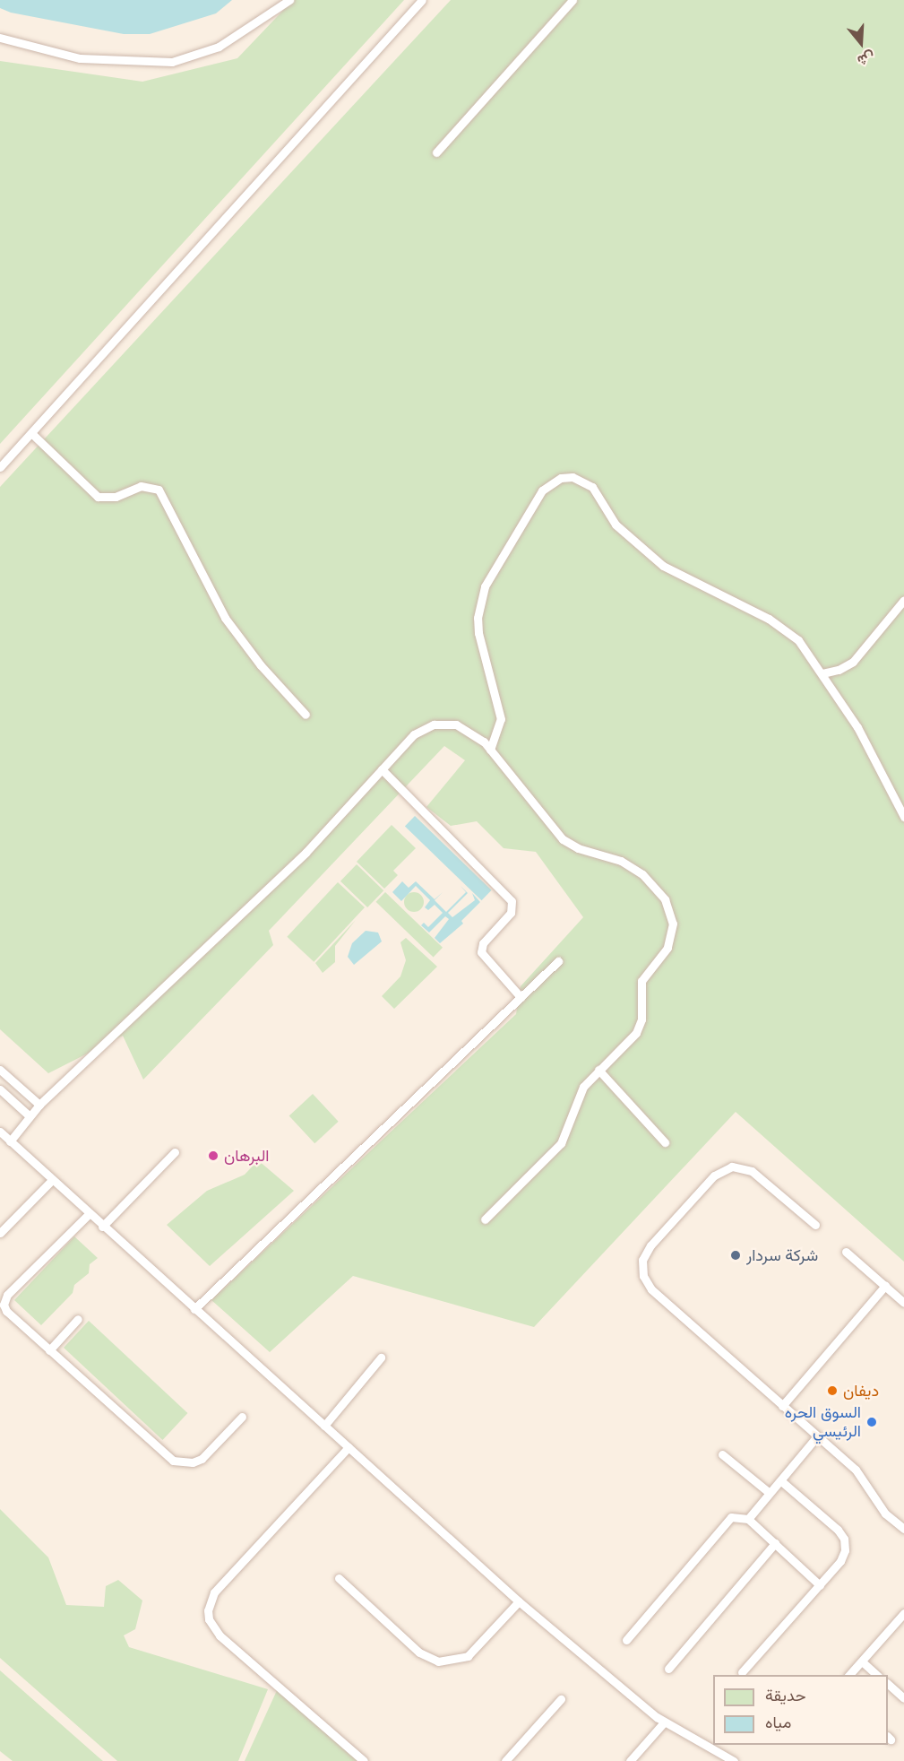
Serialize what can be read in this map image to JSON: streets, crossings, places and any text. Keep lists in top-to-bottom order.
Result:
{
  "places": [
    "البرهان",
    "شركة سردار",
    "ديفان",
    "السوق الحره الرئيسي"
  ],
  "legend": ["حديقة", "مياه"],
  "north": "bottom"
}
